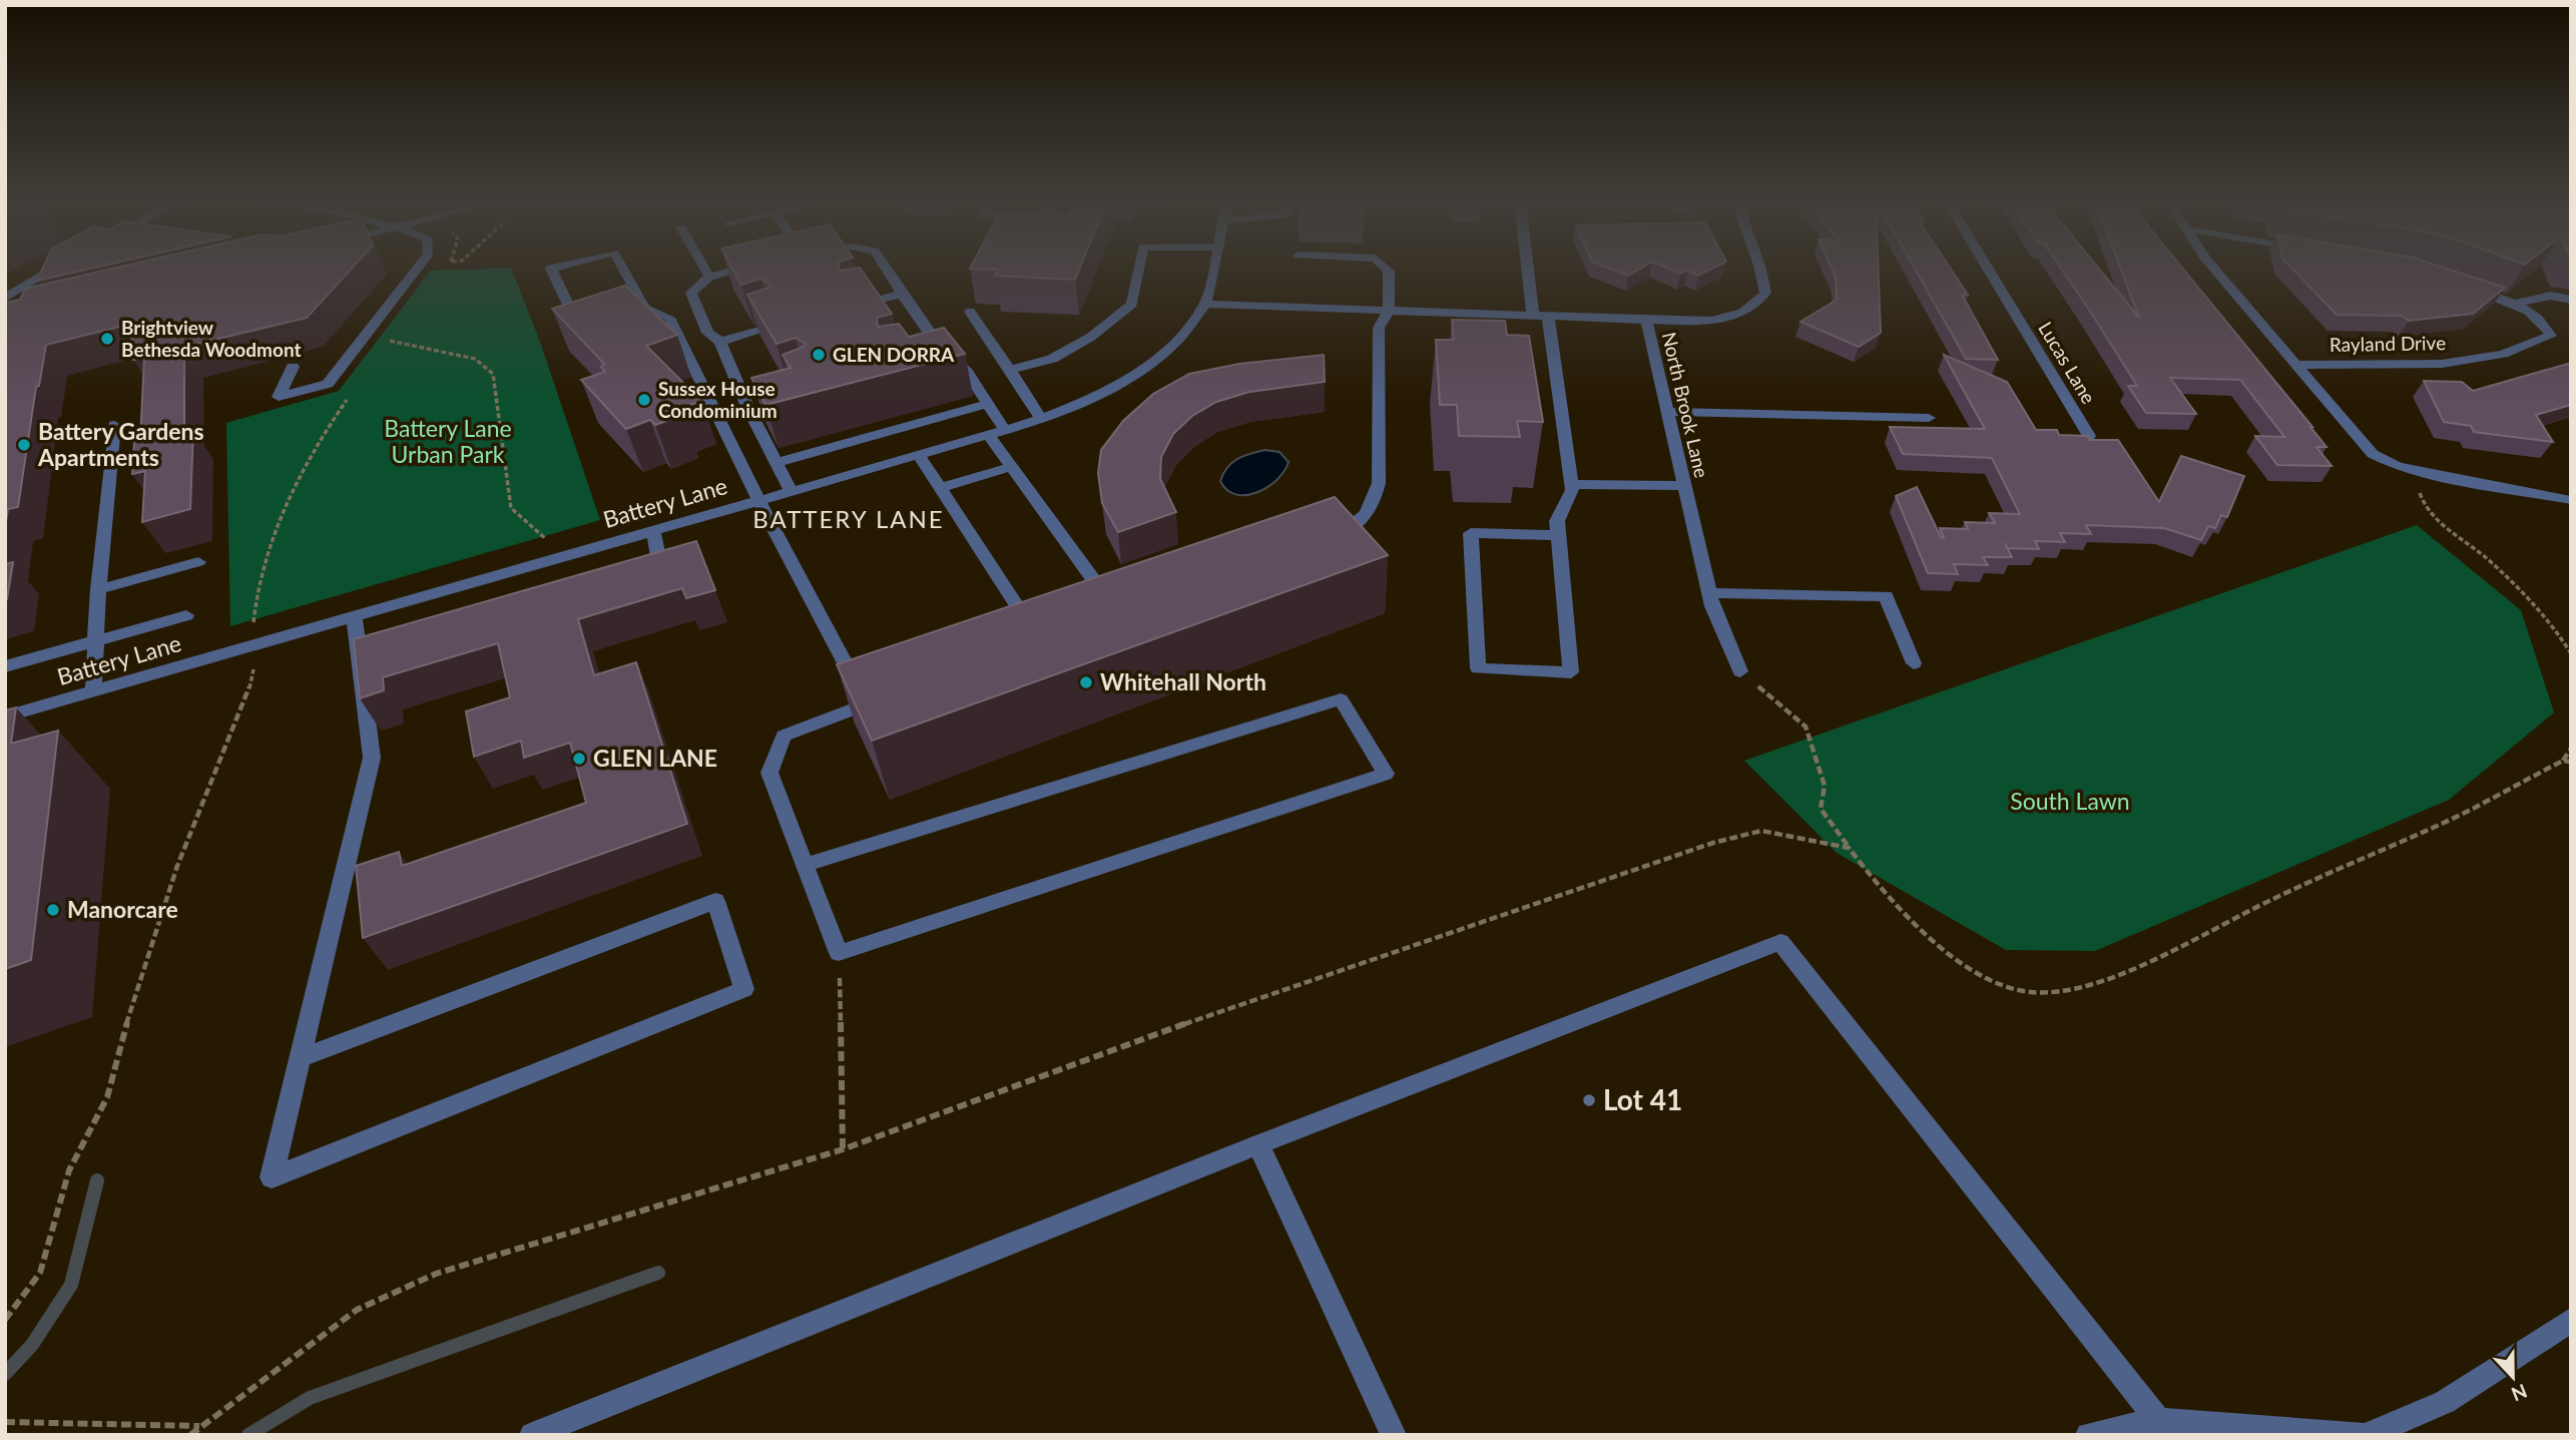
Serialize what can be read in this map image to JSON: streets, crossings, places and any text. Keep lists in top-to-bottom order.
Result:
{
  "streets": {
    "street": [
      "Rayland Drive",
      "Lucas Lane",
      "North Brook Lane",
      "Battery Lane"
    ]
  },
  "districts": ["BATTERY LANE"],
  "parks": ["Battery Lane Urban Park", "South Lawn"],
  "places": [
    "Brightview Bethesda Woodmont",
    "GLEN DORRA",
    "Sussex House Condominium",
    "Battery Gardens Apartments",
    "Whitehall North",
    "GLEN LANE",
    "Manorcare",
    "Lot 41"
  ],
  "north": "bottom"
}
